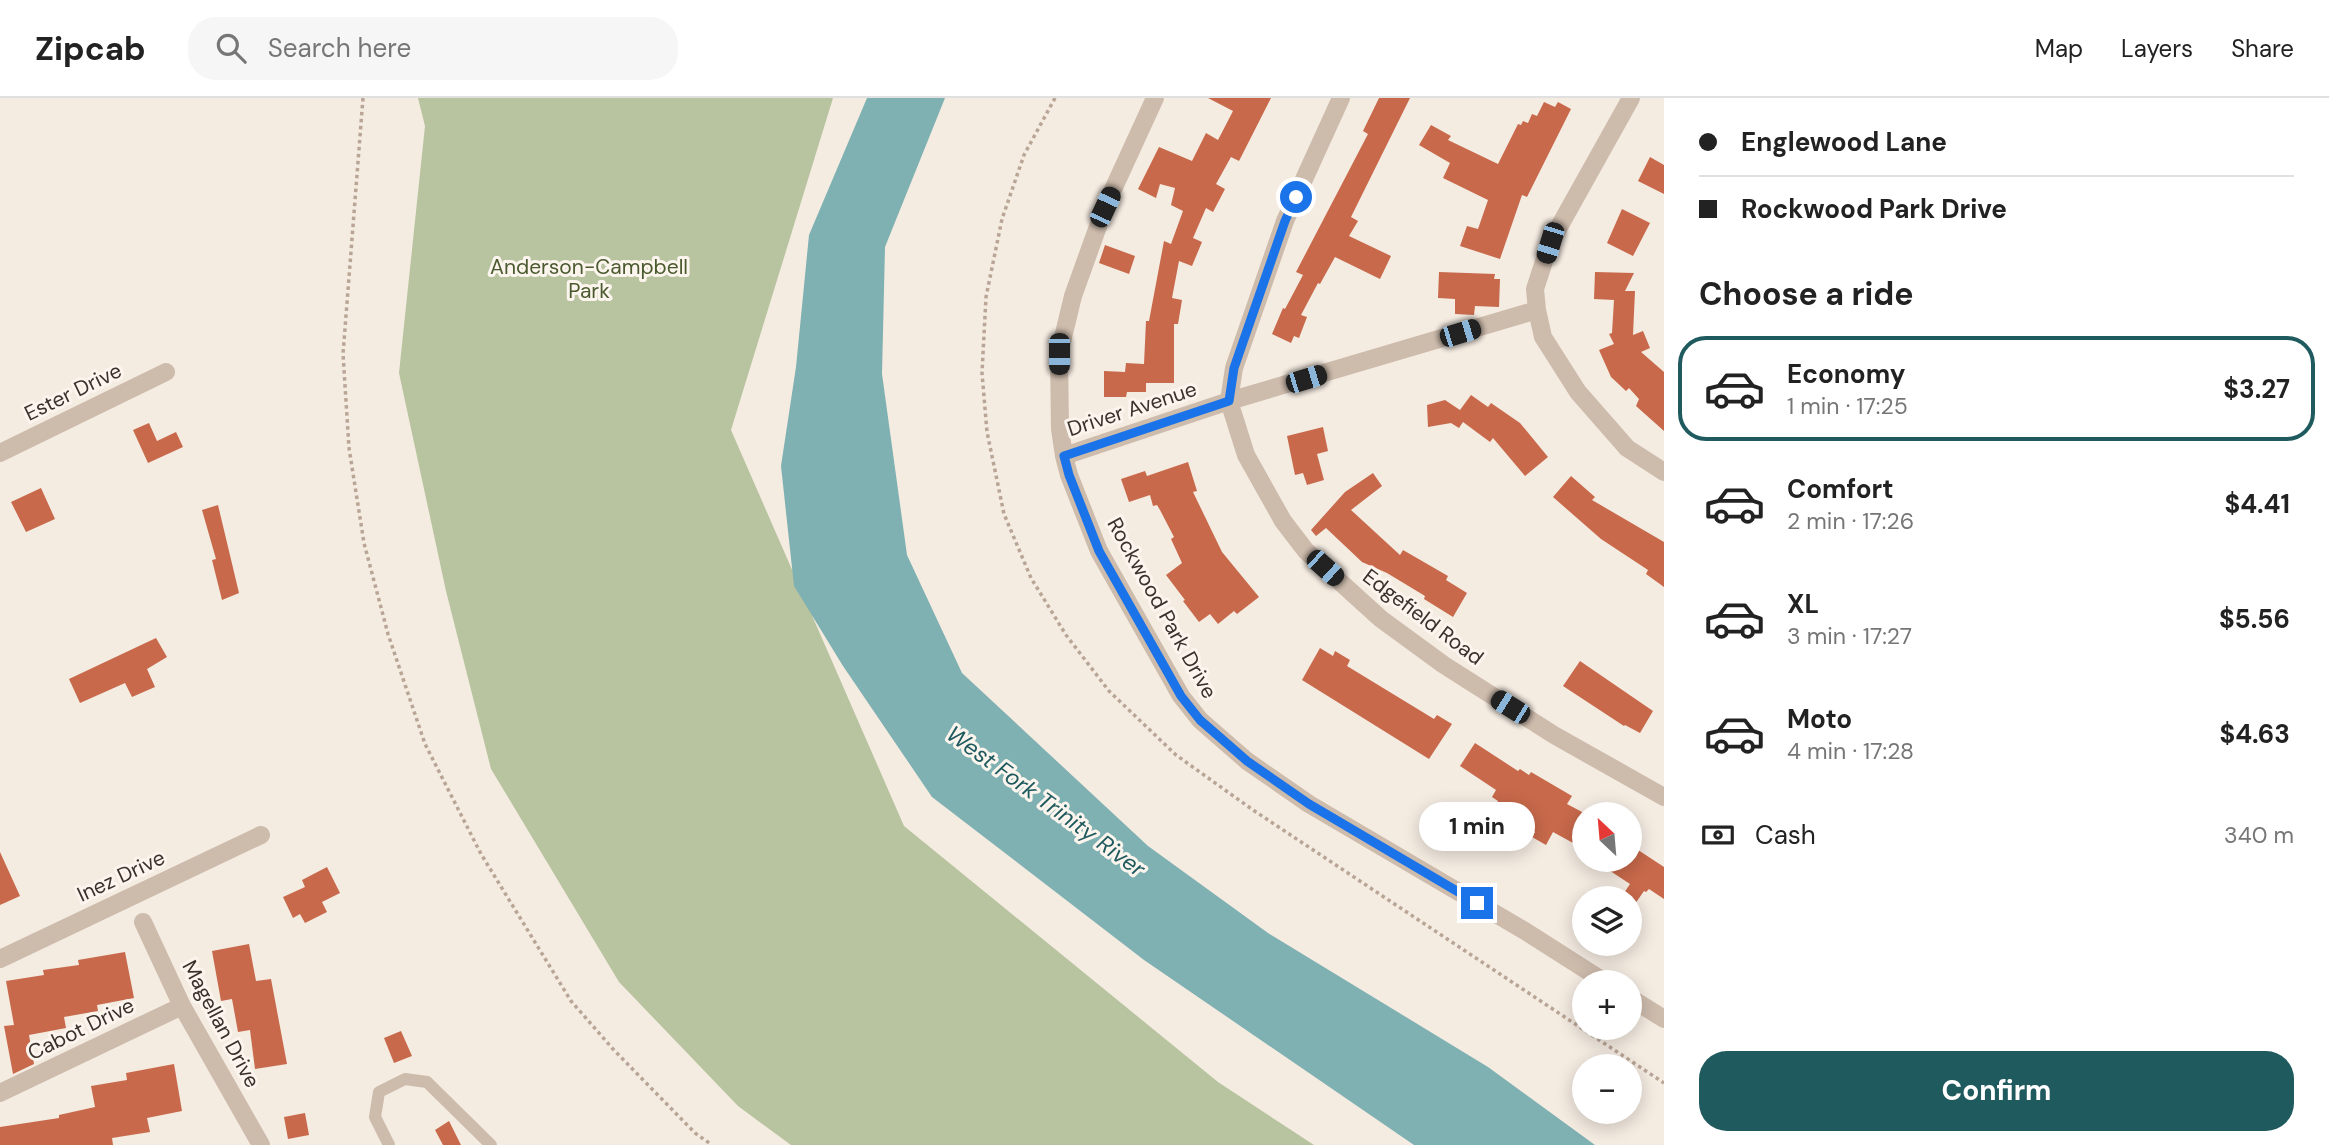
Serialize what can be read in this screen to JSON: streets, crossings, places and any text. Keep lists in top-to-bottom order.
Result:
{
  "streets": {
    "street": [
      "Ester Drive",
      "Driver Avenue",
      "Rockwood Park Drive",
      "Edgefield Road",
      "Inez Drive",
      "Magellan Drive",
      "Cabot Drive"
    ]
  },
  "crossings": [
    ["Driver Avenue", "Rockwood Park Drive"],
    ["Driver Avenue", "Edgefield Road"],
    ["Magellan Drive", "Cabot Drive"]
  ],
  "water": ["West Fork Trinity River"],
  "parks": ["Anderson-Campbell Park"],
  "north": "top left",
  "page": {
    "header": "Zipcab",
    "search": "Search here",
    "nav": ["Map", "Layers", "Share"],
    "banner": ["Englewood Lane", "Rockwood Park Drive"],
    "heading": "Choose a ride",
    "list": [
      {
        "name": "Economy",
        "note": "1 min · 17:25",
        "value": "$3.27"
      },
      {
        "name": "Comfort",
        "note": "2 min · 17:26",
        "value": "$4.41"
      },
      {
        "name": "XL",
        "note": "3 min · 17:27",
        "value": "$5.56"
      },
      {
        "name": "Moto",
        "note": "4 min · 17:28",
        "value": "$4.63"
      }
    ],
    "pay": ["Cash", "340 m"],
    "map_buttons": ["+", "−"],
    "bubble": "1 min",
    "buttons": "Confirm"
  }
}
